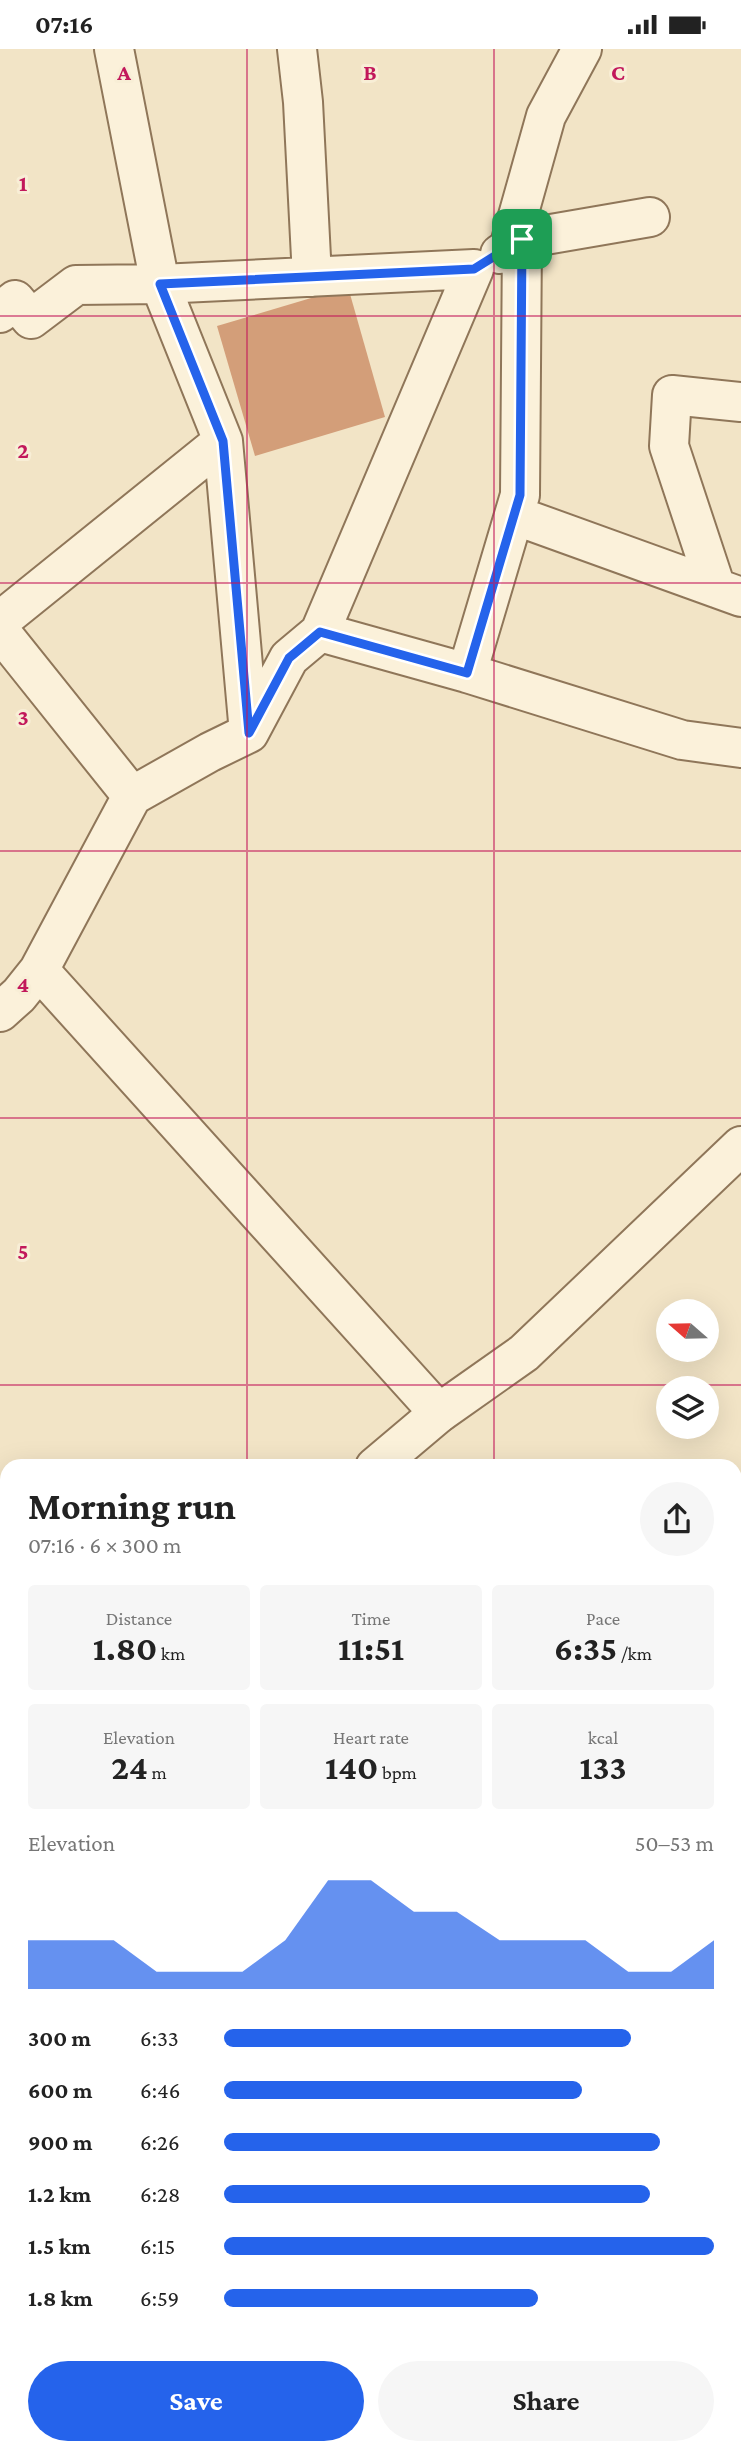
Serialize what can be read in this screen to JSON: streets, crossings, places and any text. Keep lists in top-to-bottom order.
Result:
{
  "north": "left",
  "page": {
    "status": "07:16",
    "heading": ["Morning run", "07:16 · 6 × 300 m"],
    "stats": [
      ["Distance", "1.80 km"],
      ["Time", "11:51"],
      ["Pace", "6:35 /km"],
      ["Elevation", "24 m"],
      ["Heart rate", "140 bpm"],
      ["kcal", "133"]
    ],
    "chart": ["Elevation", "50–53 m"],
    "list": [
      {
        "name": "300 m",
        "note": "6:33"
      },
      {
        "name": "600 m",
        "note": "6:46"
      },
      {
        "name": "900 m",
        "note": "6:26"
      },
      {
        "name": "1.2 km",
        "note": "6:28"
      },
      {
        "name": "1.5 km",
        "note": "6:15"
      },
      {
        "name": "1.8 km",
        "note": "6:59"
      }
    ],
    "buttons": ["Save", "Share"]
  },
  "grid": {
    "columns": ["A", "B", "C"],
    "rows": [
      "1",
      "2",
      "3",
      "4",
      "5"
    ]
  }
}
